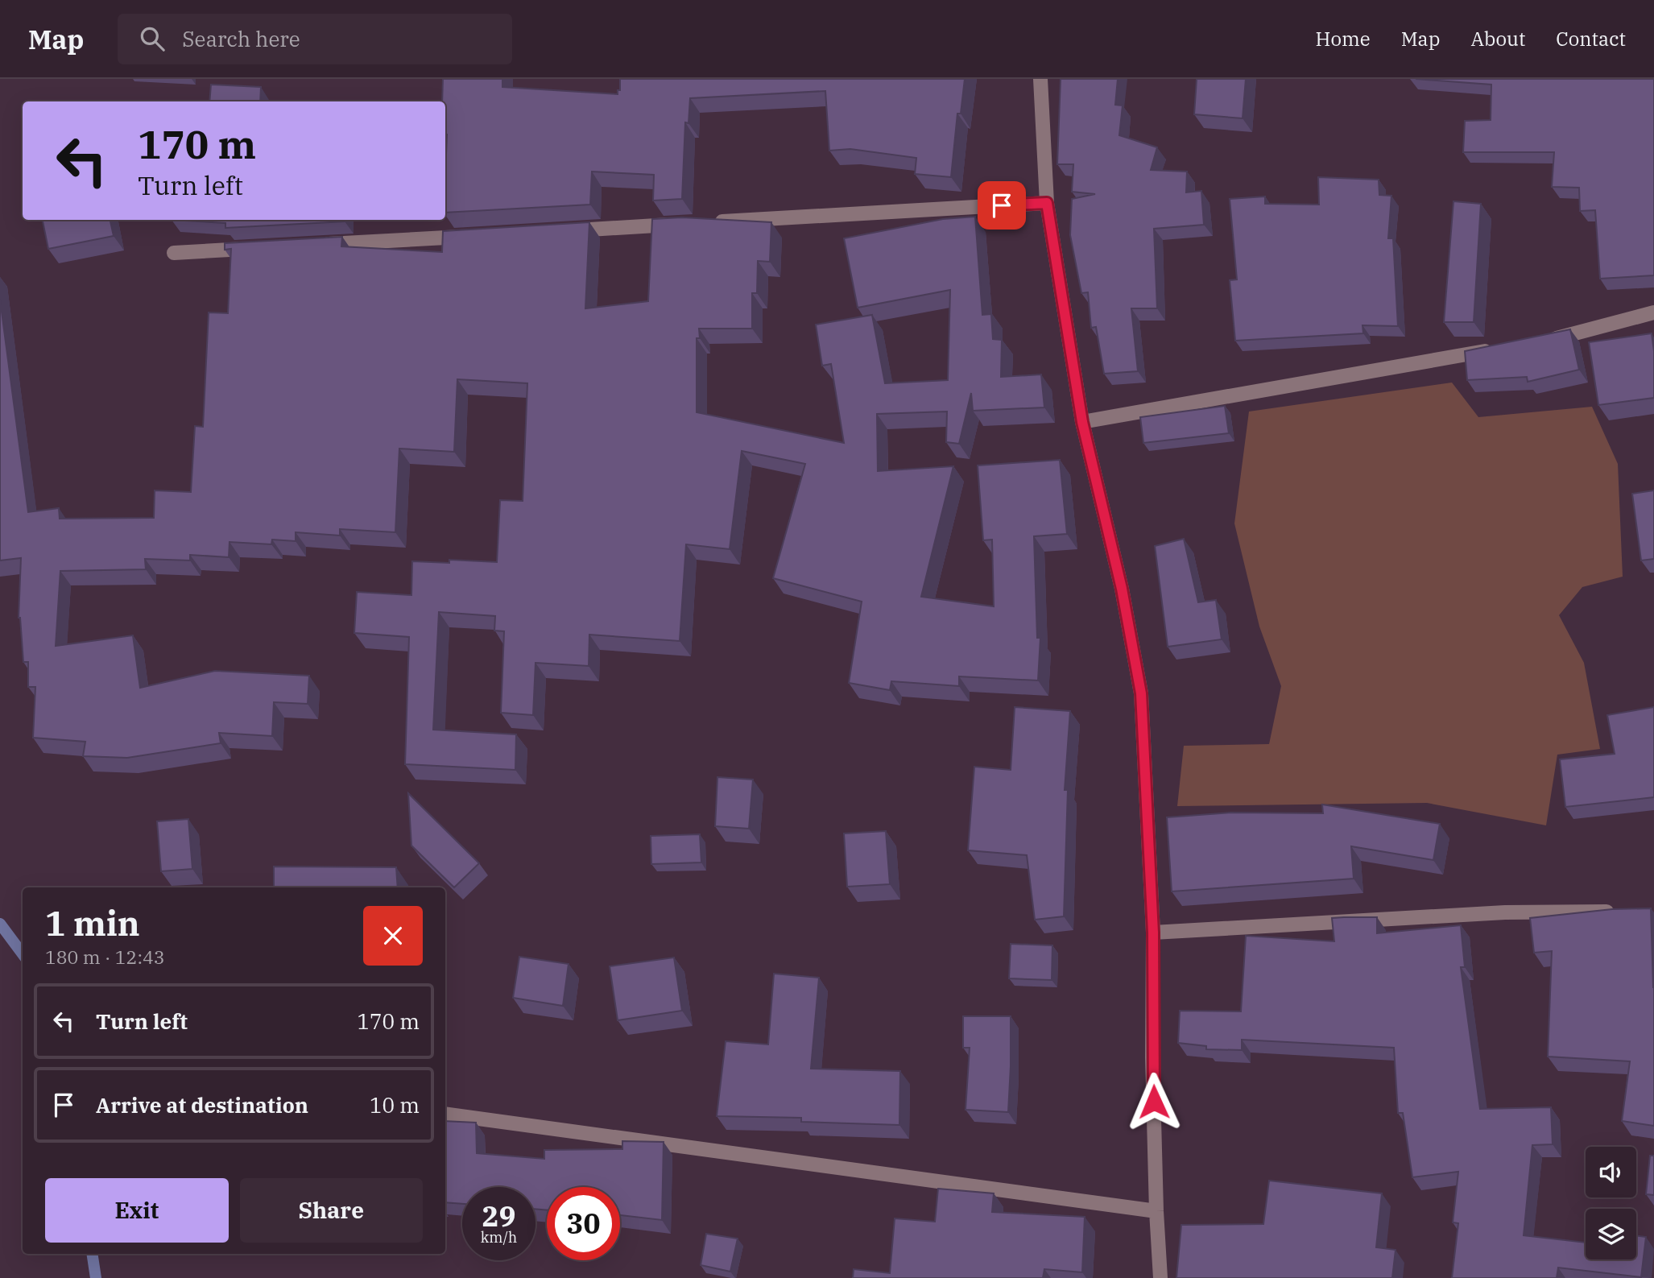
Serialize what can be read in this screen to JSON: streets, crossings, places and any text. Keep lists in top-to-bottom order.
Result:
{
  "page": {
    "header": "Map",
    "search": "Search here",
    "nav": [
      "Home",
      "Map",
      "About",
      "Contact"
    ],
    "turn": ["170 m", "Turn left"],
    "heading": ["1 min", "180 m · 12:43"],
    "list": [
      {
        "name": "Turn left",
        "value": "170 m"
      },
      {
        "name": "Arrive at destination",
        "value": "10 m"
      }
    ],
    "buttons": ["Exit", "Share"],
    "speed": "29 km/h",
    "limit": "30"
  }
}
